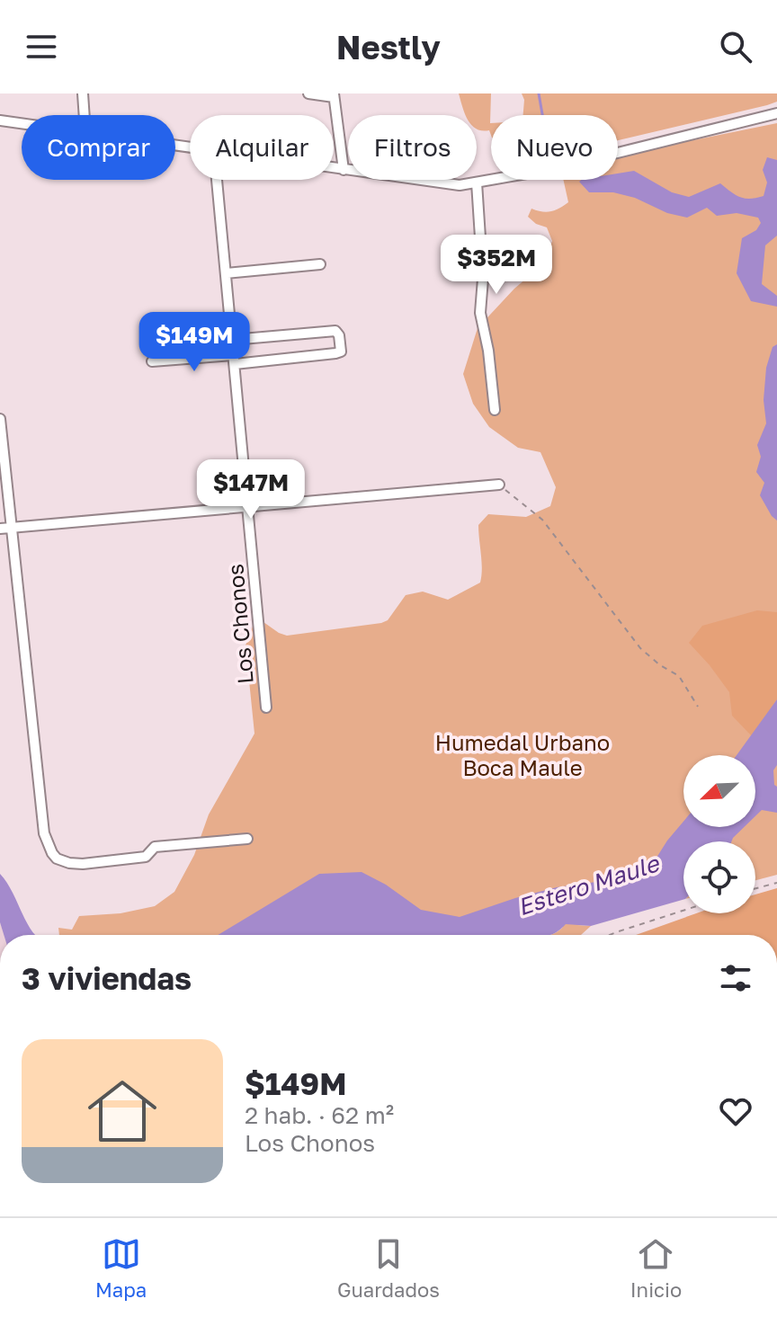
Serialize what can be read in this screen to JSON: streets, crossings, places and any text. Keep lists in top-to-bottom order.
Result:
{
  "streets": {
    "street": ["Los Chonos"]
  },
  "water": ["Estero Maule"],
  "parks": ["Humedal Urbano Boca Maule"],
  "north": "bottom left",
  "page": {
    "header": "Nestly",
    "chip": [
      "Comprar",
      "Alquilar",
      "Filtros",
      "Nuevo"
    ],
    "price": ["$352M", "$149M", "$147M"],
    "heading": "3 viviendas",
    "list": [
      {
        "name": "$149M",
        "note": "2 hab. · 62 m² · Los Chonos"
      }
    ],
    "tabs": ["Mapa", "Guardados", "Inicio"]
  }
}
